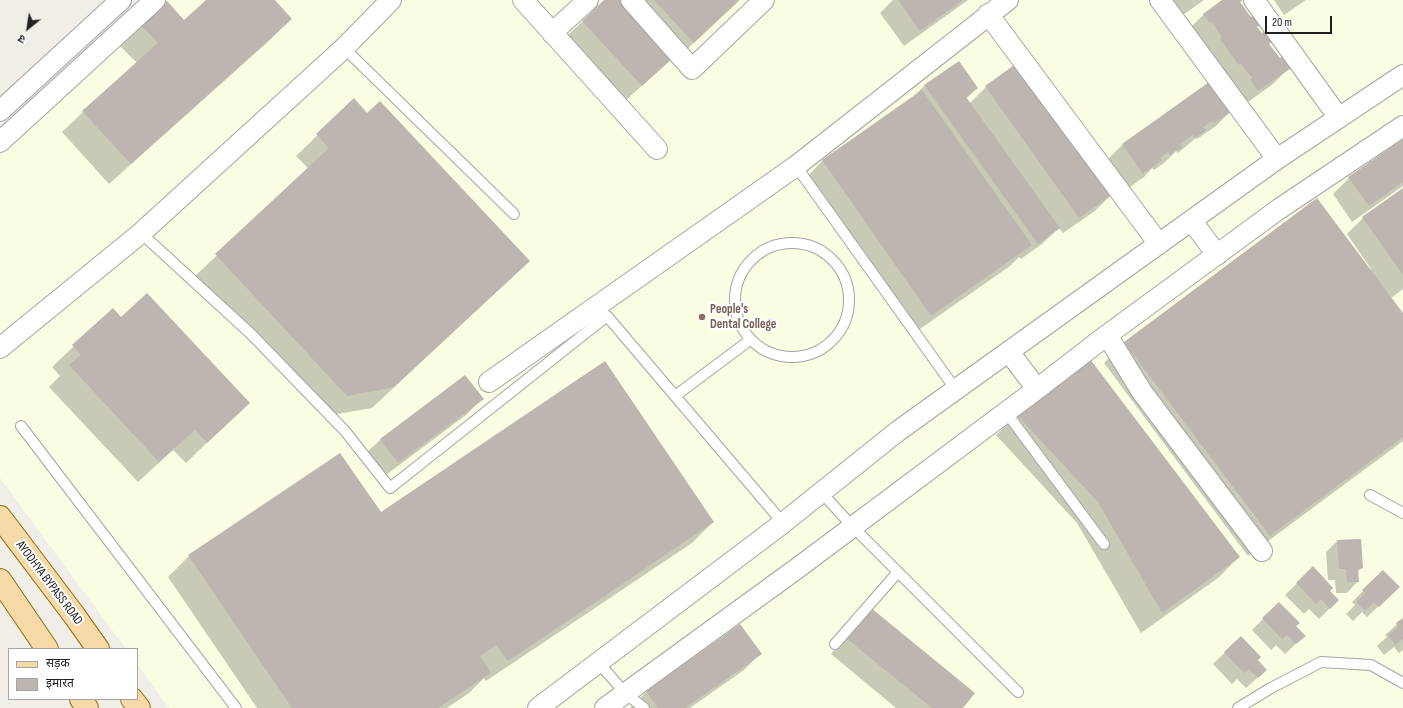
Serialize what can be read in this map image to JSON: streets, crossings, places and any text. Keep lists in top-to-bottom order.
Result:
{
  "streets": {
    "main road": ["AYODHYA BYPASS ROAD"]
  },
  "places": ["People's Dental College"],
  "legend": ["सड़क", "इमारत"],
  "scale_bar": "20 m",
  "north": "bottom left"
}
